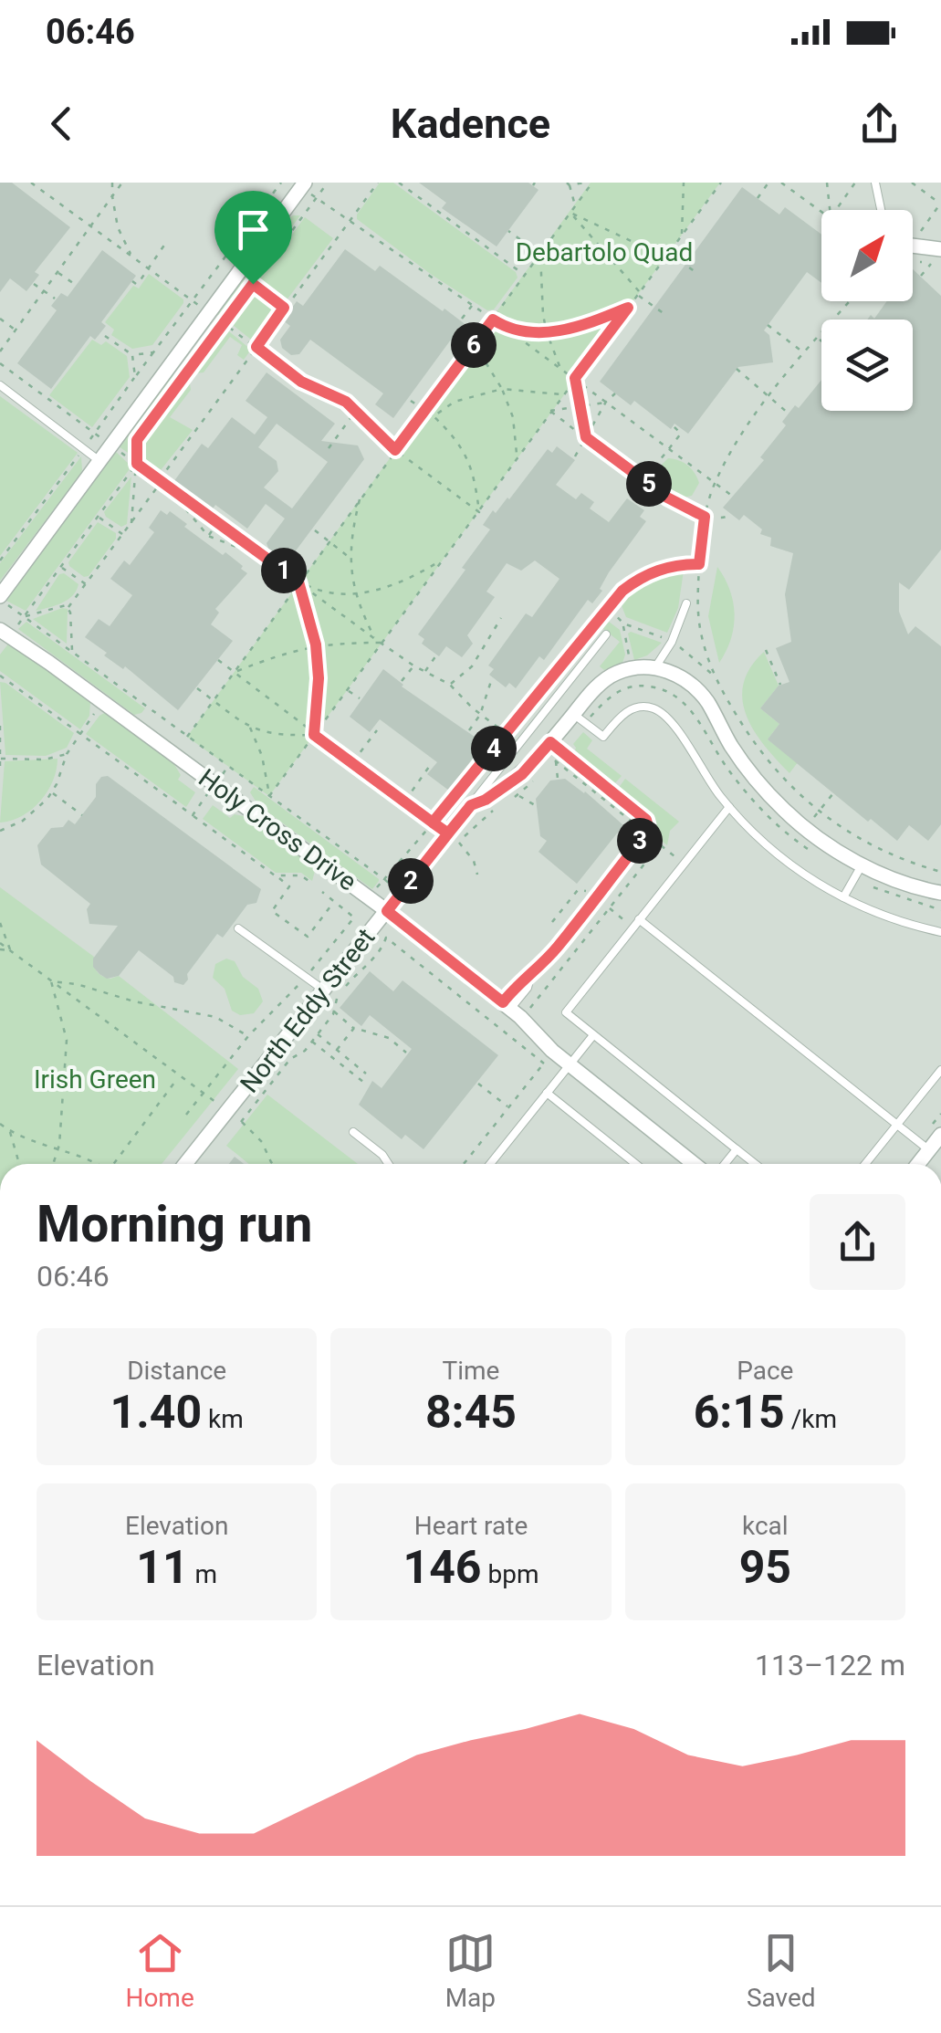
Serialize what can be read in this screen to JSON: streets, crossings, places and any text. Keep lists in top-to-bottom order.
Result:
{
  "streets": {
    "street": ["Holy Cross Drive", "North Eddy Street"]
  },
  "crossings": [
    ["Holy Cross Drive", "North Eddy Street"]
  ],
  "parks": ["Debartolo Quad", "Irish Green"],
  "north": "top right",
  "page": {
    "status": "06:46",
    "header": "Kadence",
    "pins": [
      "6",
      "5",
      "1",
      "4",
      "3",
      "2"
    ],
    "heading": ["Morning run", "06:46"],
    "stats": [
      ["Distance", "1.40 km"],
      ["Time", "8:45"],
      ["Pace", "6:15 /km"],
      ["Elevation", "11 m"],
      ["Heart rate", "146 bpm"],
      ["kcal", "95"]
    ],
    "chart": ["Elevation", "113–122 m"],
    "tabs": ["Home", "Map", "Saved"]
  }
}
